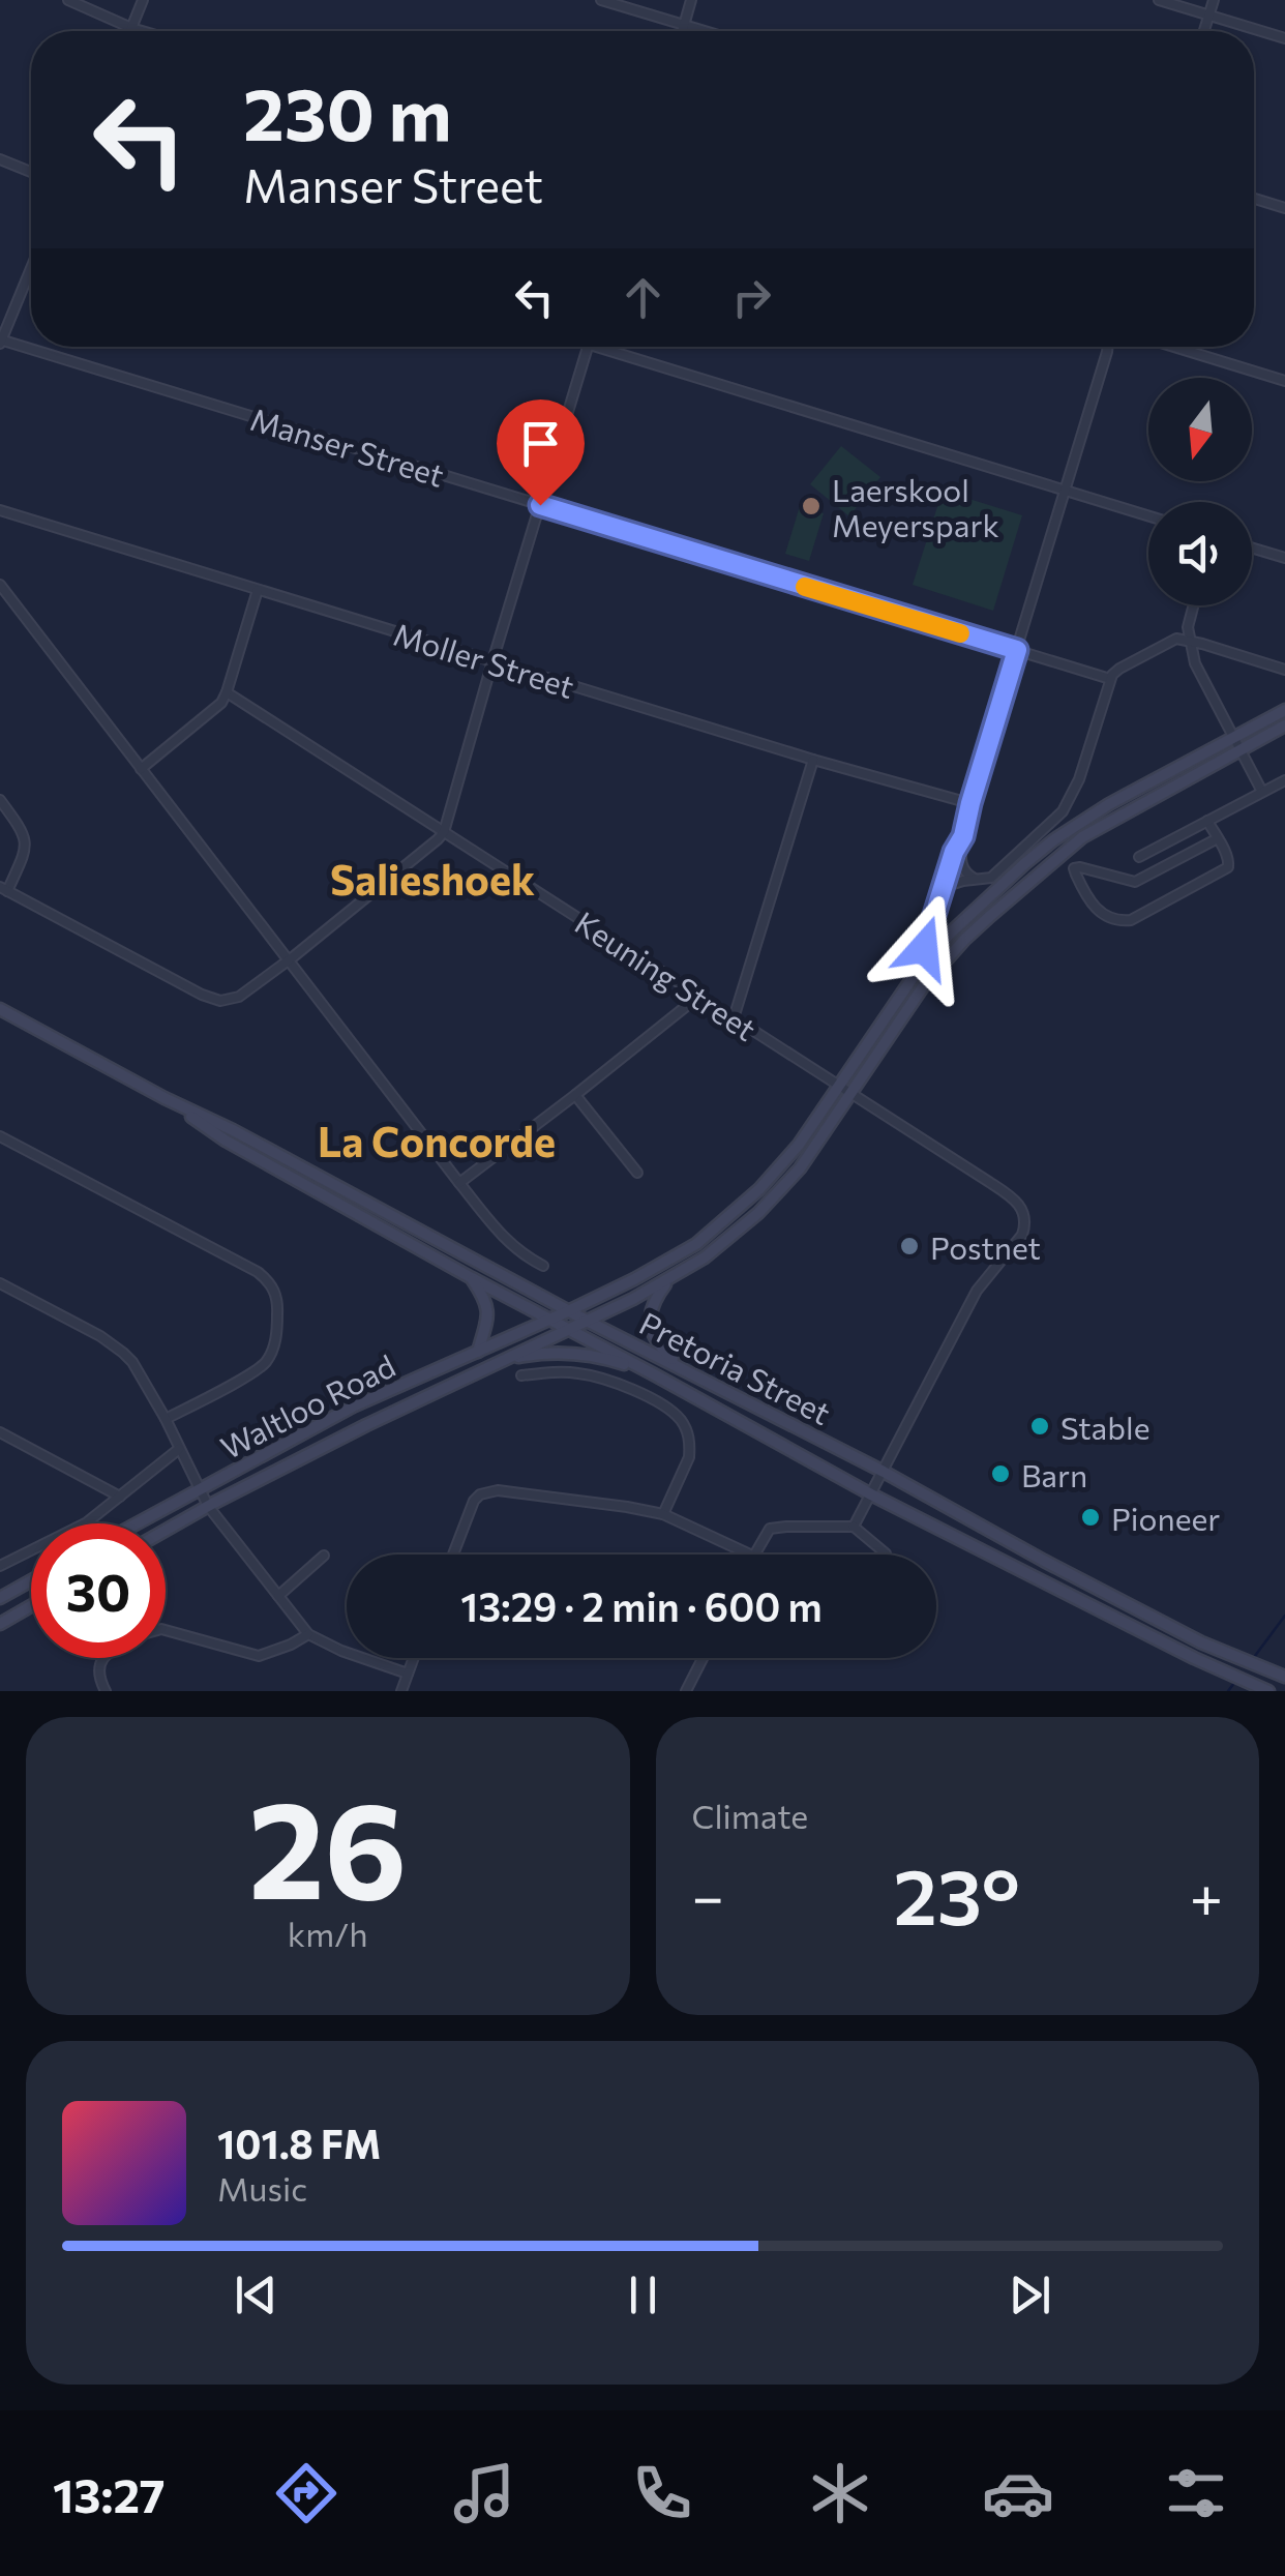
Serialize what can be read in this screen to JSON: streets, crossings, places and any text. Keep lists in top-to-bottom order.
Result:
{
  "streets": {
    "main road": ["Pretoria Street", "Waltloo Road"],
    "street": ["Manser Street", "Moller Street", "Keuning Street"]
  },
  "crossings": [
    ["Keuning Street", "Pretoria Street"],
    ["Keuning Street", "Waltloo Road"],
    ["Pretoria Street", "Waltloo Road"]
  ],
  "districts": ["Salieshoek", "La Concorde"],
  "places": [
    "Laerskool Meyerspark",
    "Postnet",
    "Stable",
    "Barn",
    "Pioneer"
  ],
  "north": "bottom",
  "page": {
    "turn": ["230 m", "Manser Street"],
    "limit": "30",
    "trip": "13:29 · 2 min · 600 m",
    "tile": [
      ["26", "km/h"],
      "Climate"
    ],
    "heat": ["−", "23°", "+"],
    "song": ["101.8 FM", "Music"],
    "tabs": "13:27"
  }
}
